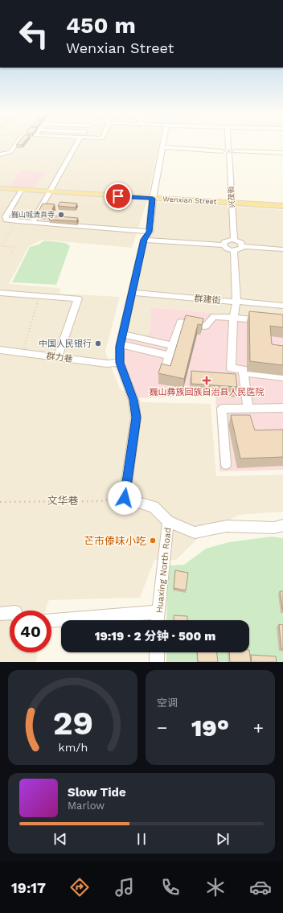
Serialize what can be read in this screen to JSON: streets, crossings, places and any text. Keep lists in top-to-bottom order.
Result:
{
  "streets": {
    "main road": ["Wenxian Street"],
    "street": [
      "兴茂街",
      "群建街",
      "群力巷",
      "Huaxing North Road"
    ],
    "path": ["文华巷"]
  },
  "crossings": [
    ["兴茂街", "Wenxian Street"],
    ["文华巷", "Huaxing North Road"]
  ],
  "places": {
    "other": ["巍山城清真寺", "中国人民银行", "芒市傣味小吃"],
    "health": ["巍山彝族回族自治县人民医院"]
  },
  "page": {
    "turn": ["450 m", "Wenxian Street"],
    "limit": "40",
    "trip": "19:19 · 2 分钟 · 500 m",
    "tile": "空调",
    "heat": ["−", "19°", "+"],
    "song": ["Slow Tide", "Marlow"],
    "tabs": "19:17",
    "gauge": ["29", "km/h"]
  }
}
